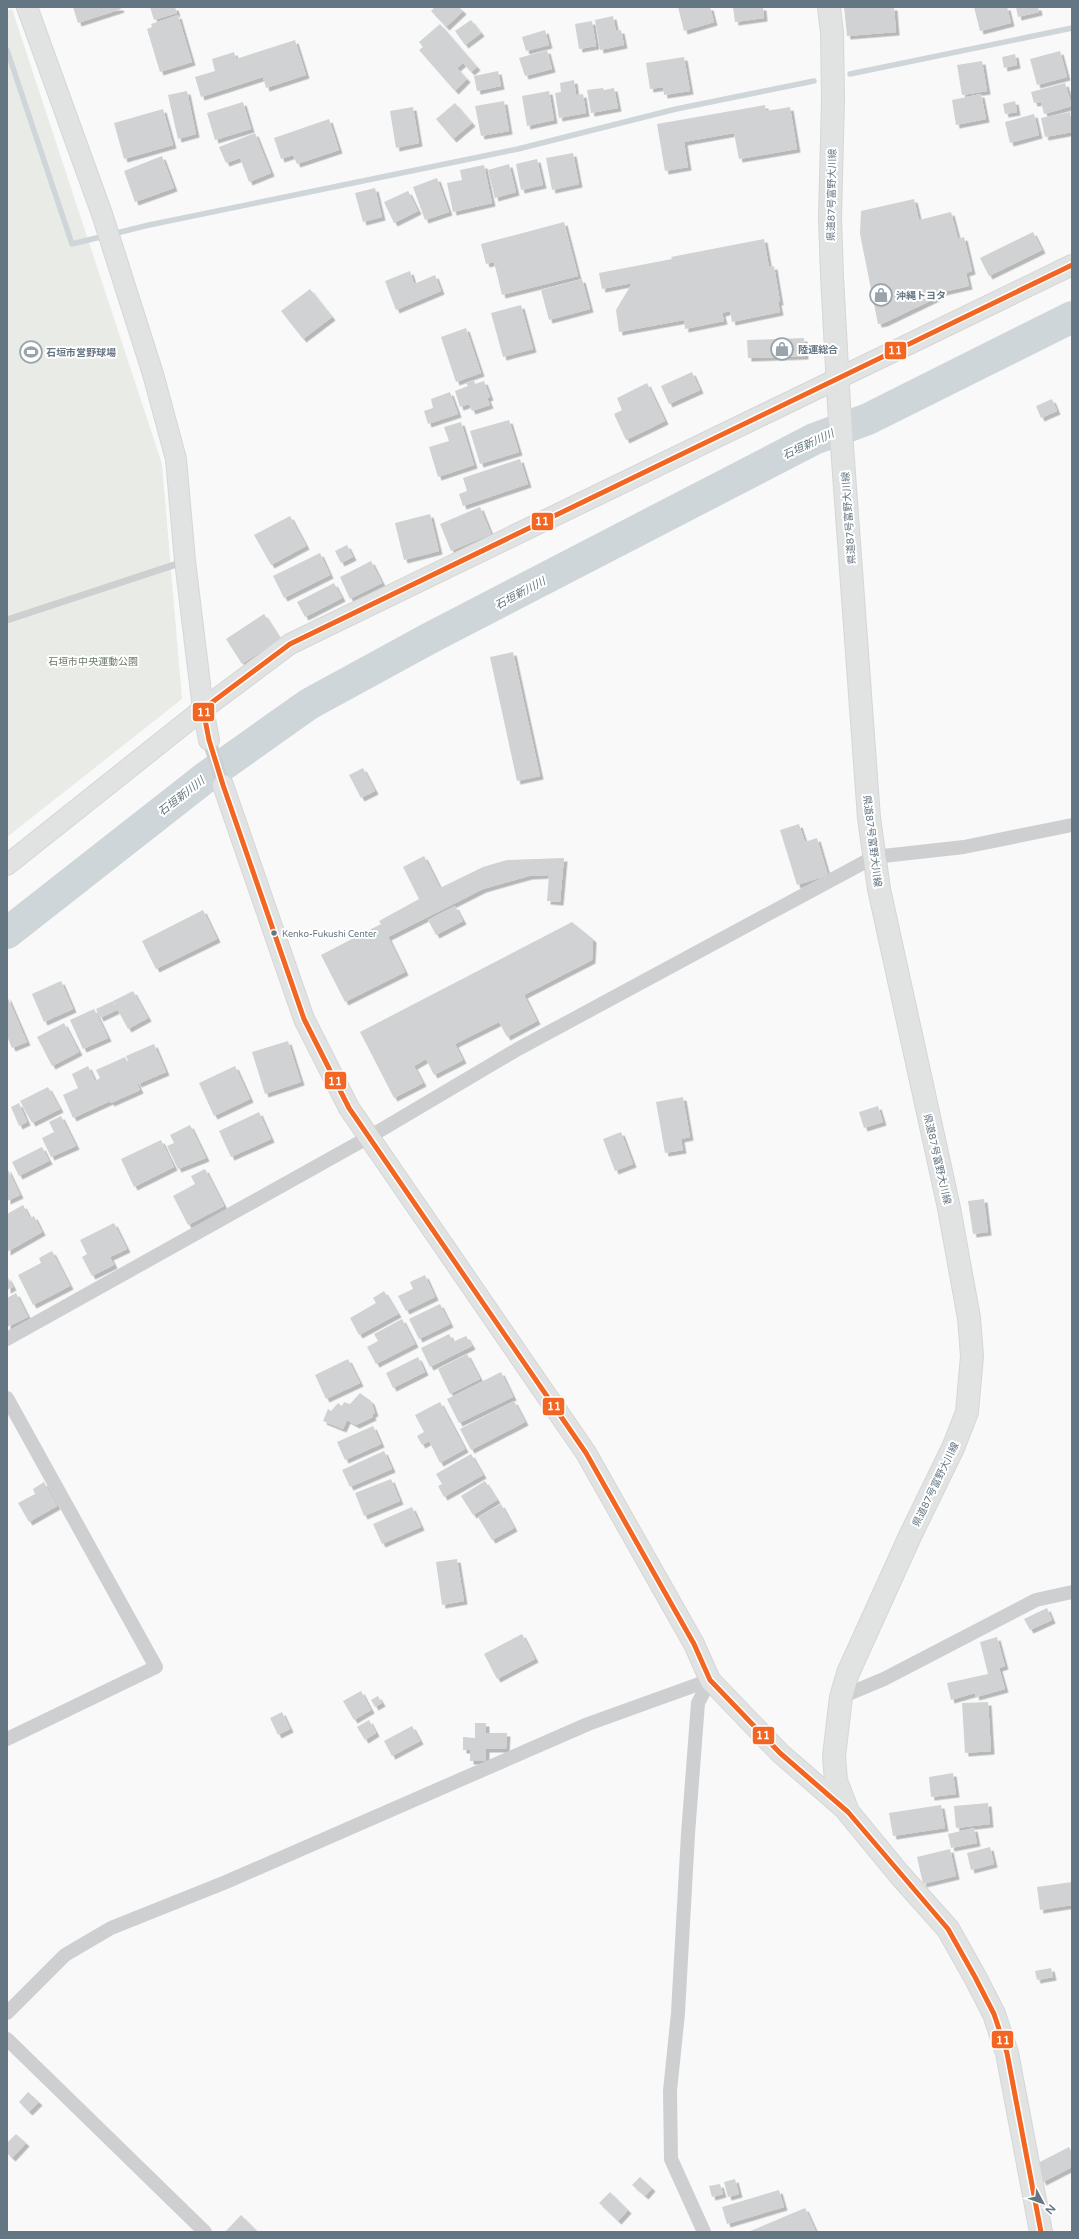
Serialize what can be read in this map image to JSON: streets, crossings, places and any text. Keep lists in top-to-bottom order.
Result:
{
  "streets": {
    "main road": ["県道87号富野大川線"]
  },
  "water": ["石垣新川川"],
  "parks": ["石垣市中央運動公園"],
  "places": {
    "shop": ["沖縄トヨタ", "陸運総合"],
    "sports": ["石垣市営野球場"],
    "other": ["Kenko-Fukushi Center"]
  },
  "lines": ["transit line 11"],
  "north": "bottom right"
}
